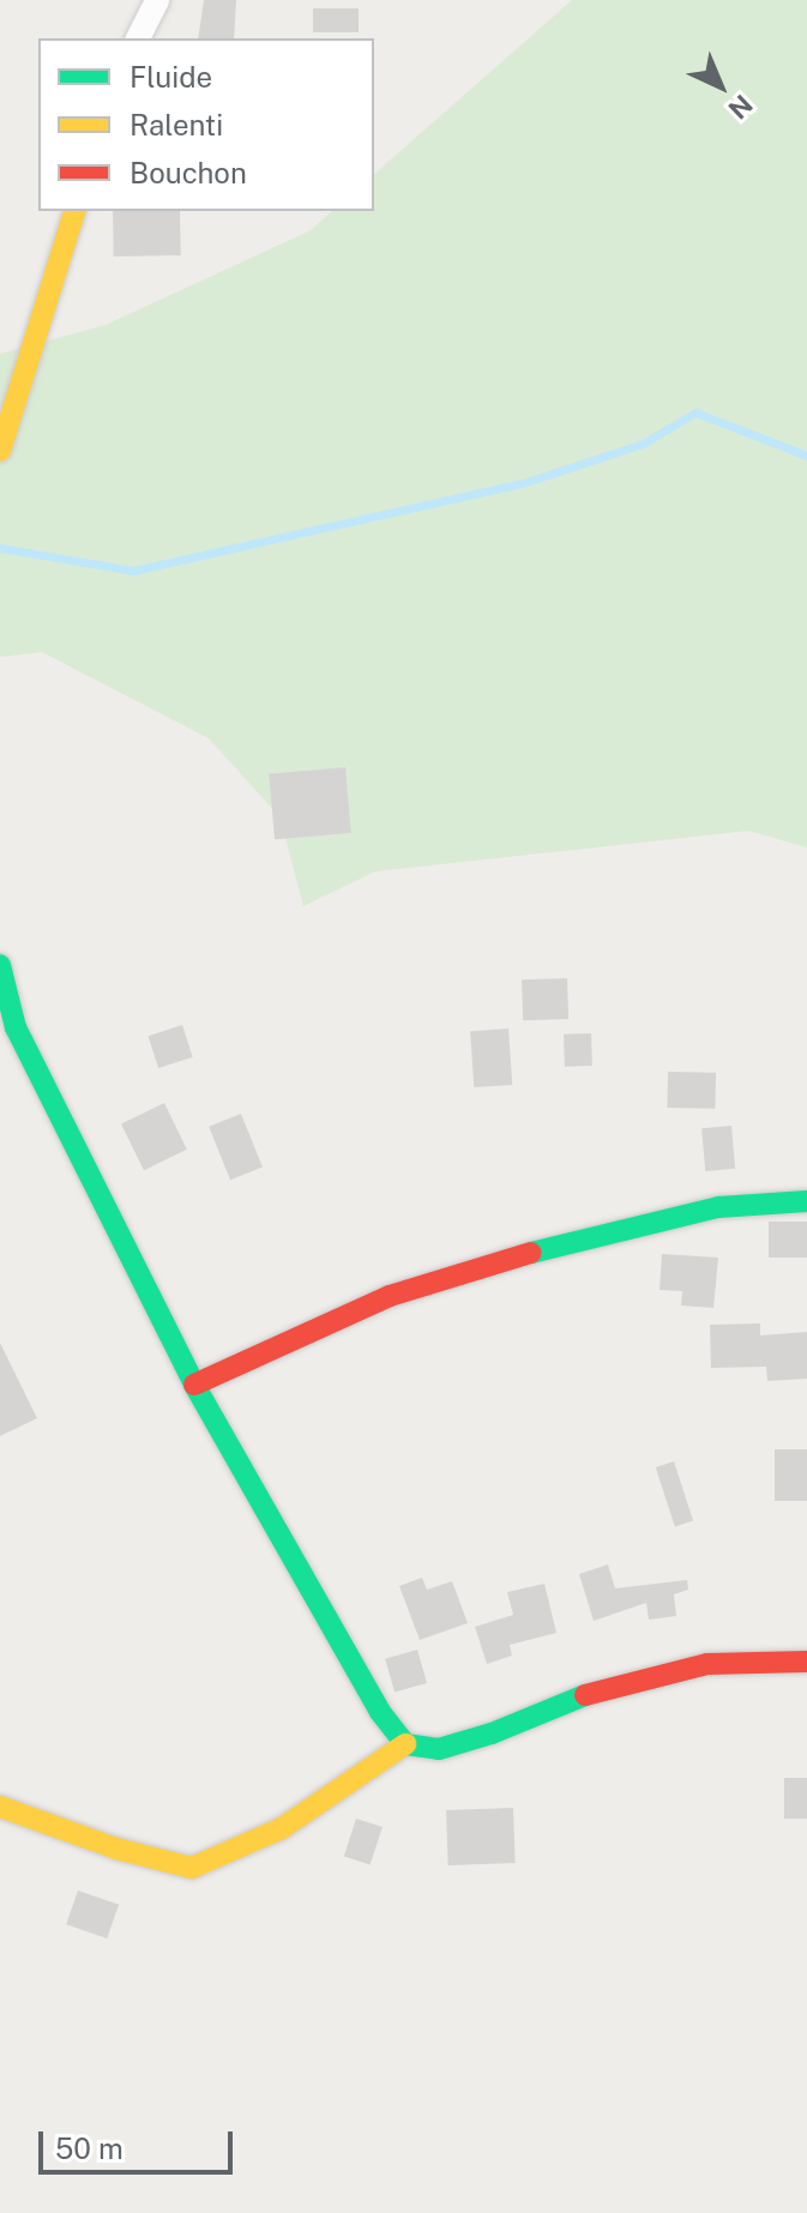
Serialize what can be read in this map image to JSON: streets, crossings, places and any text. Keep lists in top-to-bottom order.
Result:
{
  "legend": ["Fluide", "Ralenti", "Bouchon"],
  "scale_bar": "50 m",
  "north": "bottom right"
}
